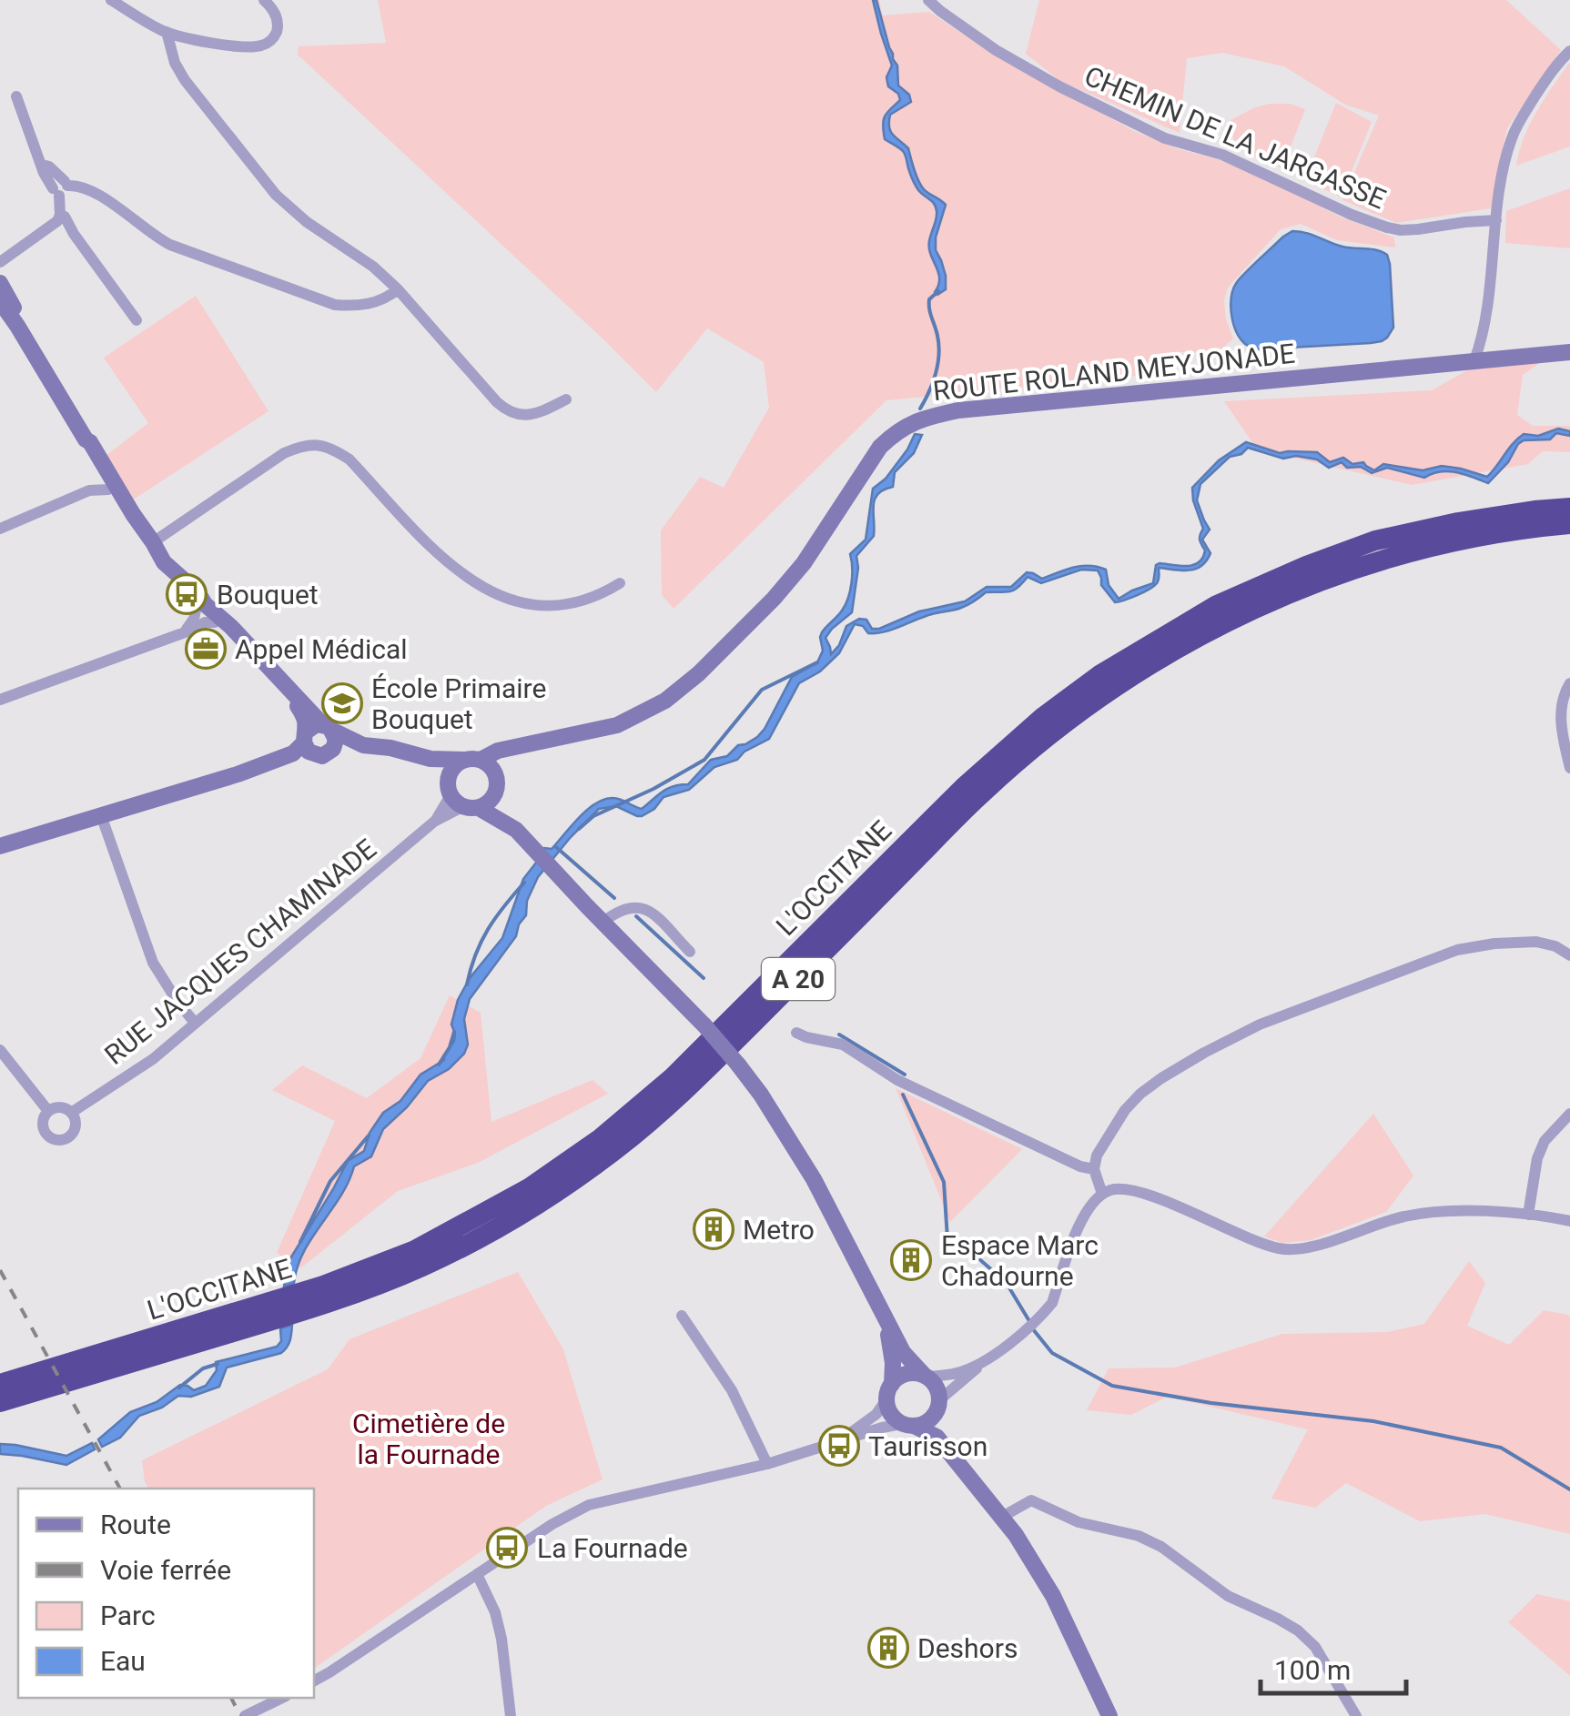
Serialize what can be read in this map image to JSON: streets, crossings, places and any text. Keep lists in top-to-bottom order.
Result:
{
  "streets": {
    "highway": ["L'OCCITANE", "A 20"],
    "main road": ["ROUTE ROLAND MEYJONADE"],
    "street": ["CHEMIN DE LA JARGASSE", "RUE JACQUES CHAMINADE"]
  },
  "crossings": [
    ["ROUTE ROLAND MEYJONADE", "RUE JACQUES CHAMINADE"]
  ],
  "parks": ["Cimetière de la Fournade"],
  "places": {
    "bus stop": ["Bouquet", "Taurisson", "La Fournade"],
    "office": ["Appel Médical"],
    "school or university": ["École Primaire Bouquet"],
    "building": ["Metro", "Espace Marc Chadourne", "Deshors"]
  },
  "legend": [
    "Route",
    "Voie ferrée",
    "Parc",
    "Eau"
  ],
  "scale_bar": "100 m"
}
